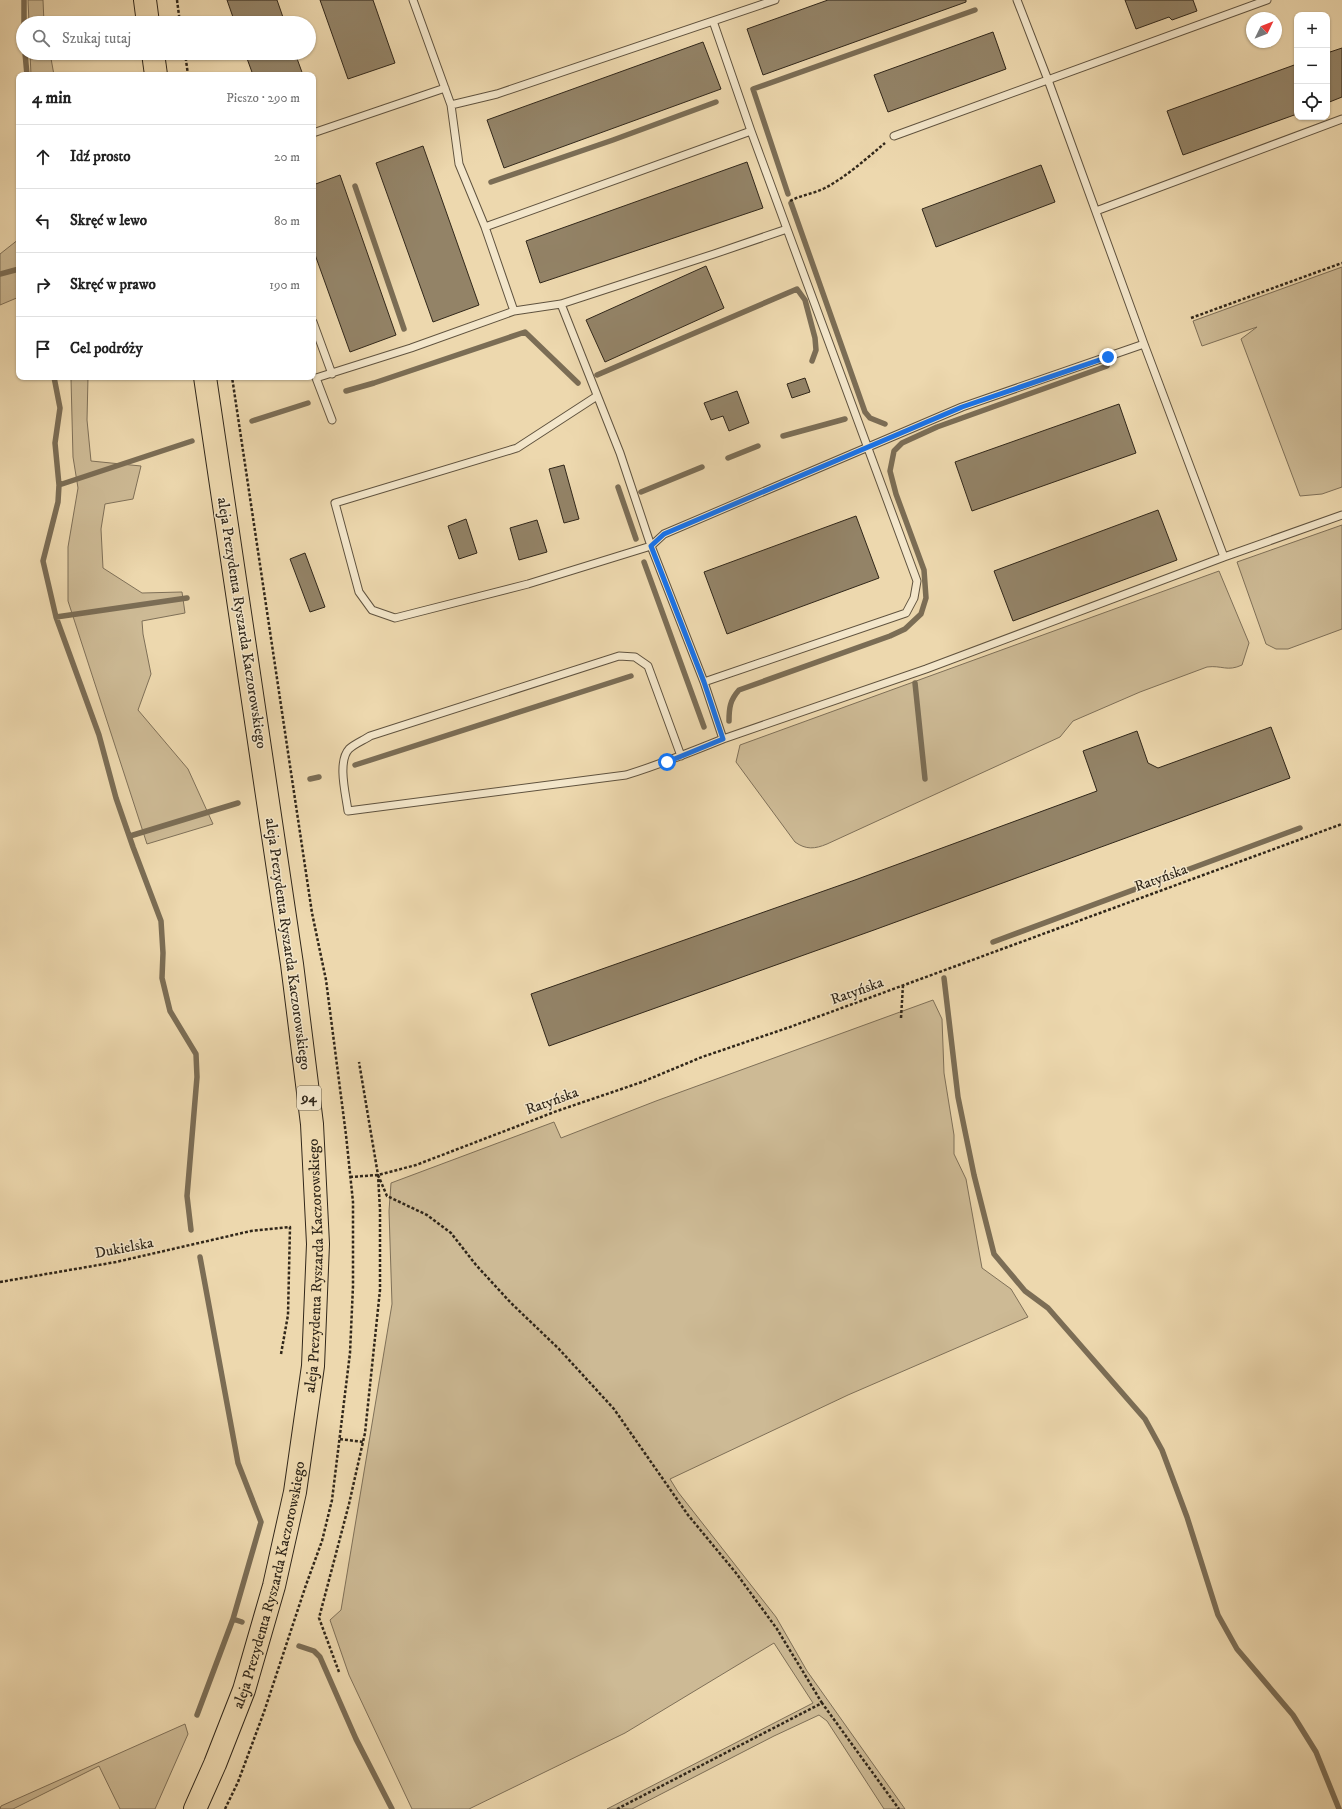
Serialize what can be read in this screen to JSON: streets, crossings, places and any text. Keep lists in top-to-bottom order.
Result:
{
  "streets": {
    "main road": ["aleja Prezydenta Ryszarda Kaczorowskiego", "94"],
    "path": ["Ratyńska", "Dukielska"]
  },
  "north": "top right",
  "page": {
    "map_buttons": ["+", "−"],
    "search": "Szukaj tutaj",
    "heading": ["4 min", "Pieszo · 290 m"],
    "list": [
      ["Idź prosto", "20 m"],
      ["Skręć w lewo", "80 m"],
      ["Skręć w prawo", "190 m"],
      "Cel podróży"
    ]
  }
}
